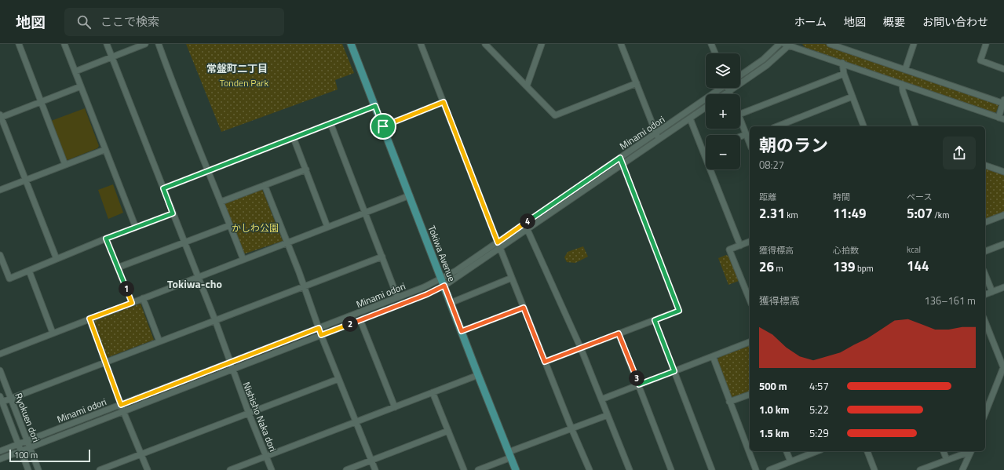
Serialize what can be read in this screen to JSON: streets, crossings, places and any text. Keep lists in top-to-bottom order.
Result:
{
  "streets": {
    "main road": ["Tokiwa Avenue"],
    "street": ["Minami odori", "Nishisho Naka dori", "Ryokuen dori"]
  },
  "crossings": [
    ["Minami odori", "Tokiwa Avenue"],
    ["Minami odori", "Nishisho Naka dori"],
    ["Minami odori", "Ryokuen dori"]
  ],
  "districts": ["常盤町二丁目", "Tokiwa-cho"],
  "parks": ["Tonden Park", "かしわ公園"],
  "scale_bar": "100 m",
  "page": {
    "header": "地図",
    "search": "ここで検索",
    "nav": [
      "ホーム",
      "地図",
      "概要",
      "お問い合わせ"
    ],
    "map_buttons": ["+", "−"],
    "heading": ["朝のラン", "08:27"],
    "stats": [
      ["距離", "2.31 km"],
      ["時間", "11:49"],
      ["ペース", "5:07 /km"],
      ["獲得標高", "26 m"],
      ["心拍数", "139 bpm"],
      ["kcal", "144"]
    ],
    "pins": [
      "4",
      "1",
      "2",
      "3"
    ],
    "chart": ["獲得標高", "136–161 m"],
    "list": [
      {
        "name": "500 m",
        "note": "4:57"
      },
      {
        "name": "1.0 km",
        "note": "5:22"
      },
      {
        "name": "1.5 km",
        "note": "5:29"
      }
    ],
    "scale": "100 m"
  }
}
